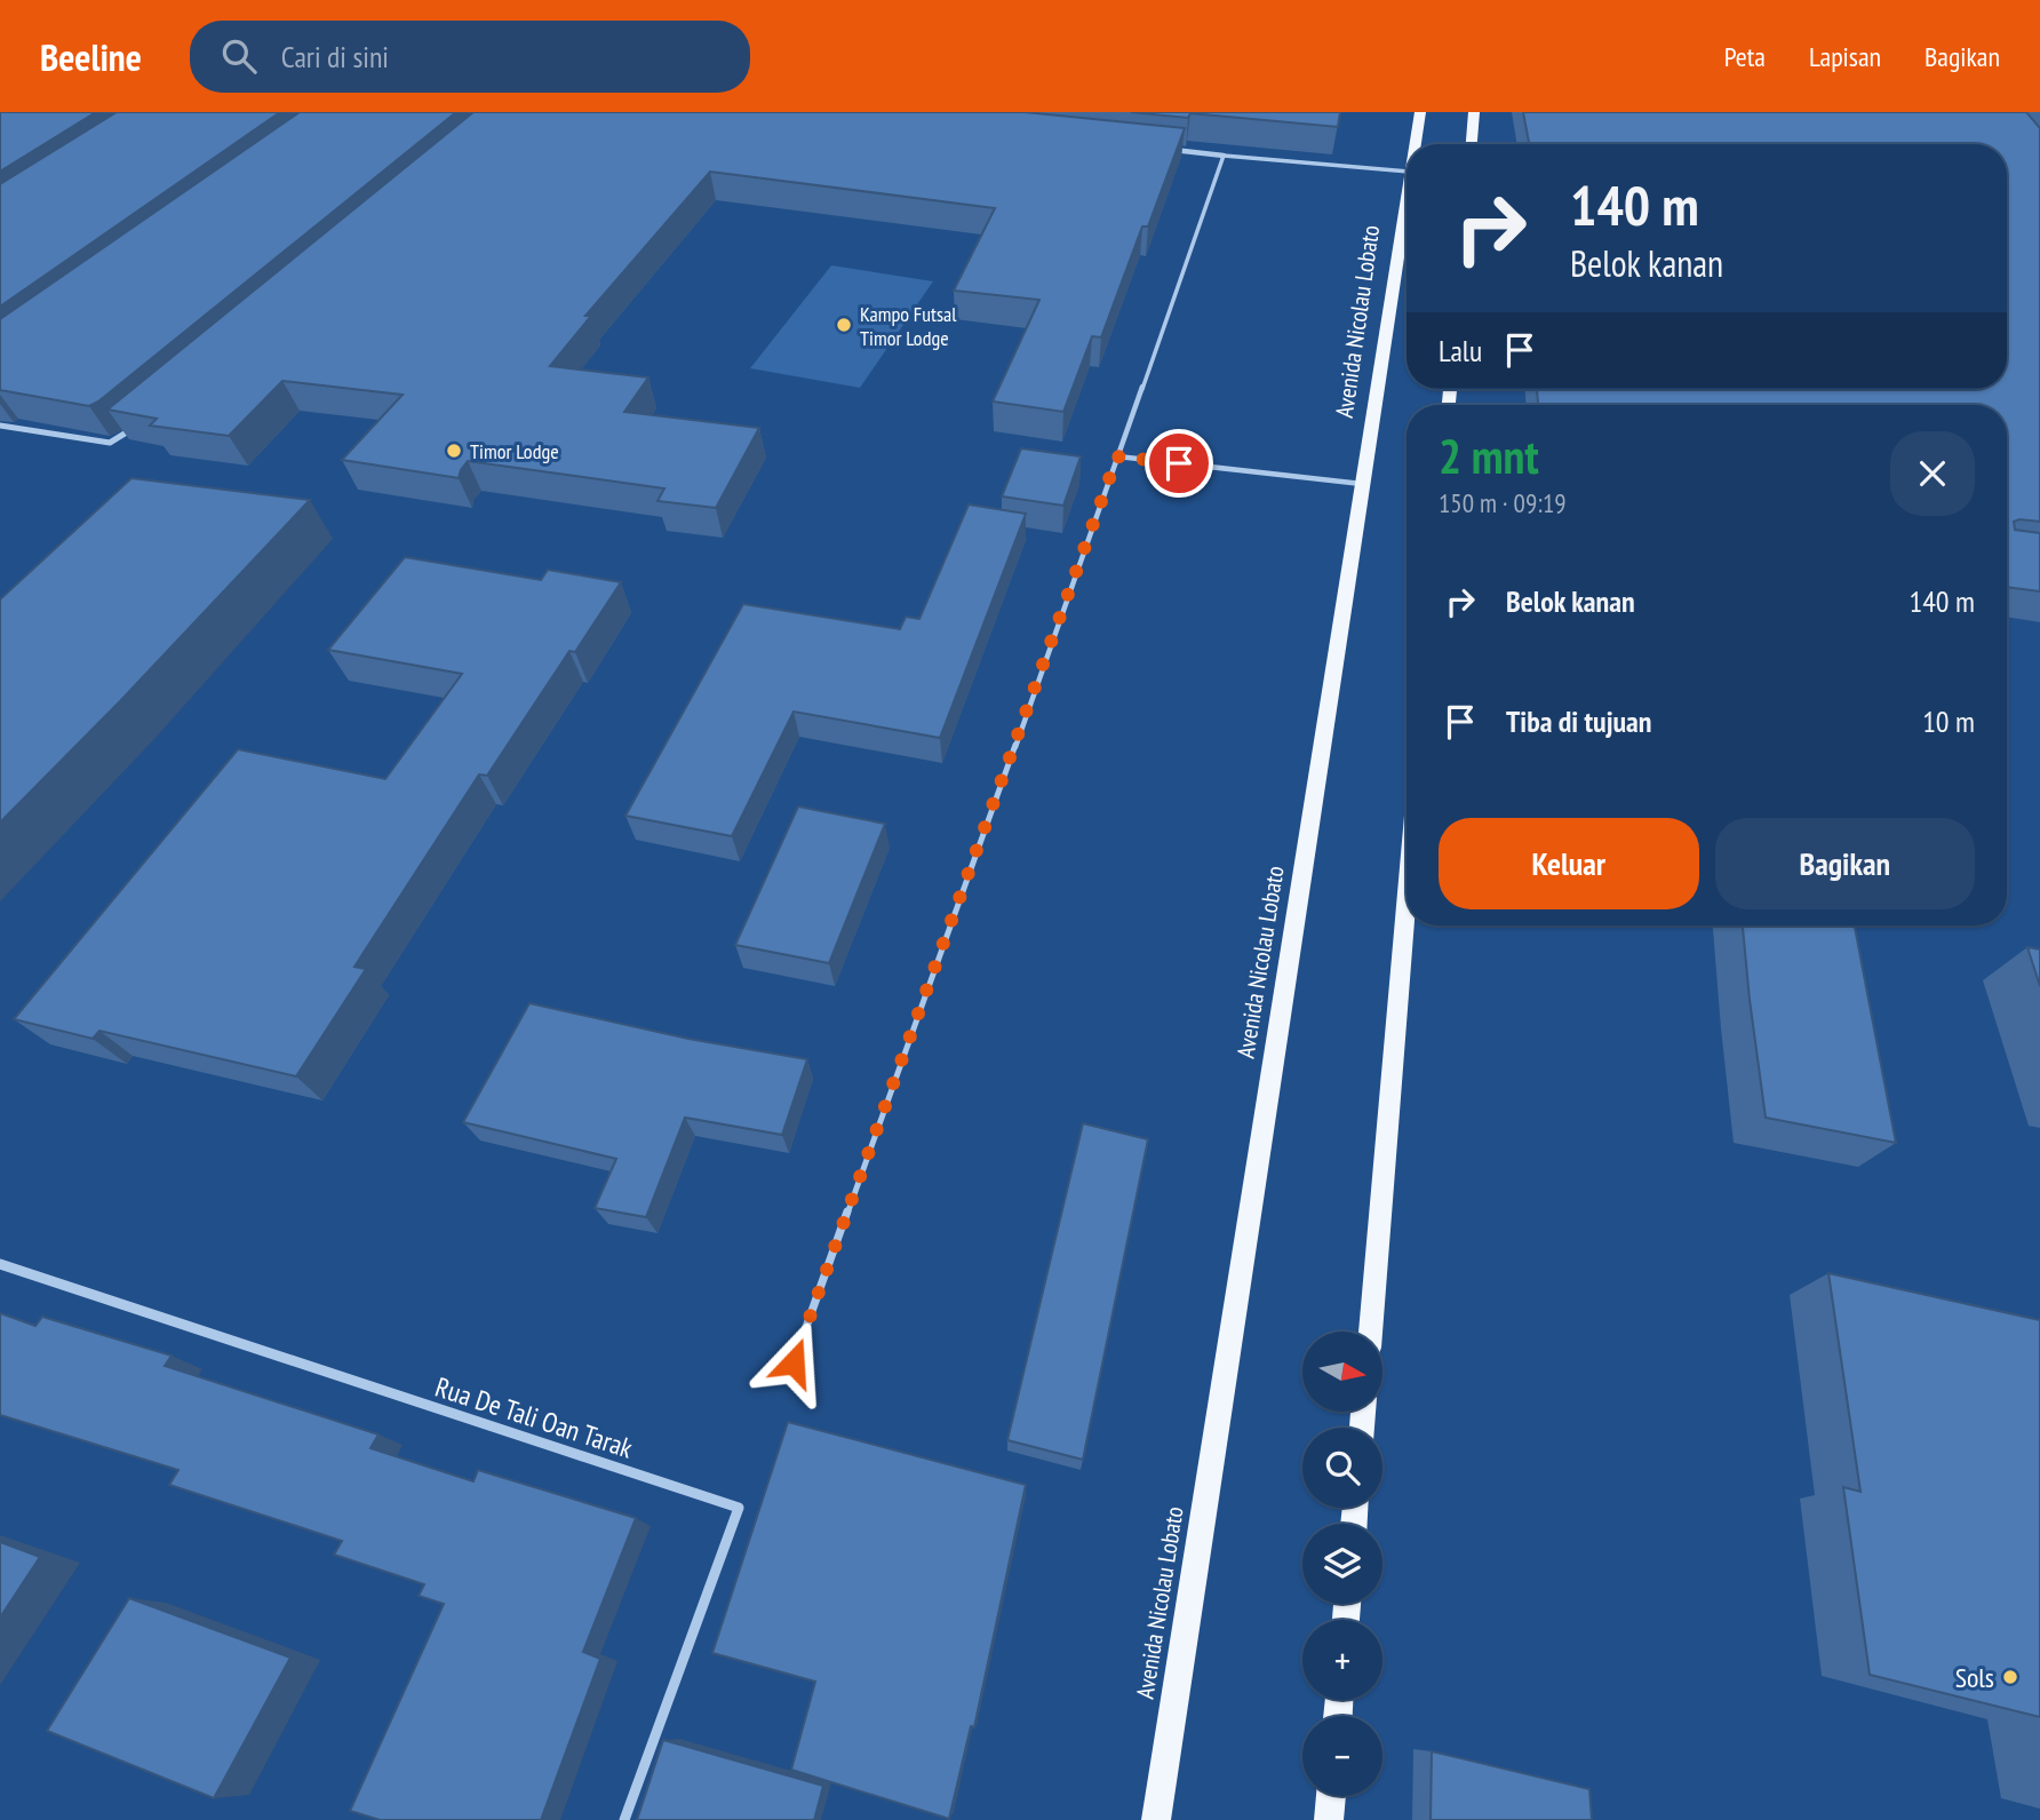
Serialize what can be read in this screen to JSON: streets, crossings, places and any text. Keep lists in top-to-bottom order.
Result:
{
  "streets": {
    "main road": ["Avenida Nicolau Lobato"],
    "street": ["Rua De Tali Oan Tarak"]
  },
  "places": ["Kampo Futsal Timor Lodge", "Timor Lodge", "Sols"],
  "north": "right",
  "page": {
    "header": "Beeline",
    "search": "Cari di sini",
    "nav": ["Peta", "Lapisan", "Bagikan"],
    "turn": ["140 m", "Belok kanan"],
    "then": "Lalu",
    "heading": ["2 mnt", "150 m · 09:19"],
    "list": [
      {
        "name": "Belok kanan",
        "value": "140 m"
      },
      {
        "name": "Tiba di tujuan",
        "value": "10 m"
      }
    ],
    "buttons": ["Keluar", "Bagikan"],
    "map_buttons": ["+", "−"]
  }
}
